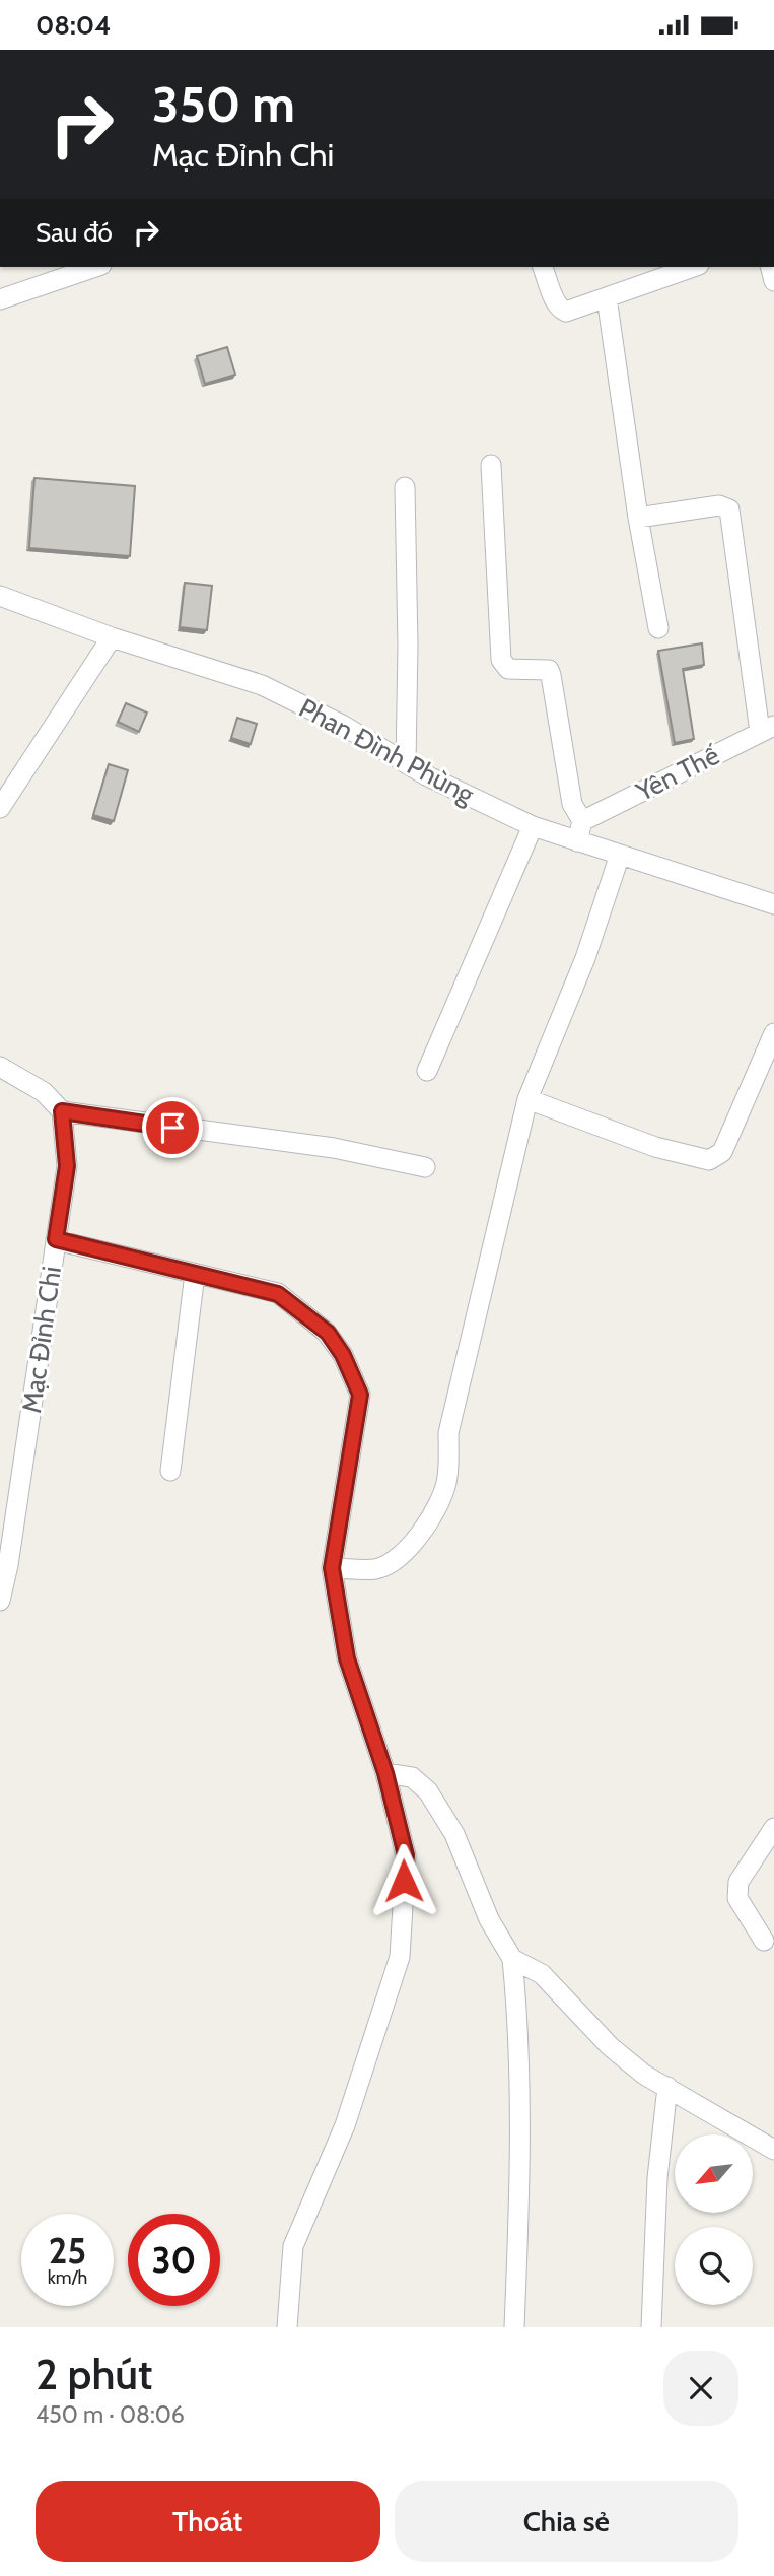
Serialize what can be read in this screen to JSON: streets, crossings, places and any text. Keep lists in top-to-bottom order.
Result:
{
  "streets": {
    "street": ["Phan Đình Phùng", "Yên Thế", "Mạc Đỉnh Chi"]
  },
  "crossings": [
    ["Phan Đình Phùng", "Yên Thế"]
  ],
  "north": "bottom left",
  "page": {
    "status": "08:04",
    "turn": ["350 m", "Mạc Đỉnh Chi"],
    "then": "Sau đó",
    "speed": "25 km/h",
    "limit": "30",
    "heading": ["2 phút", "450 m · 08:06"],
    "buttons": ["Thoát", "Chia sẻ"]
  }
}
